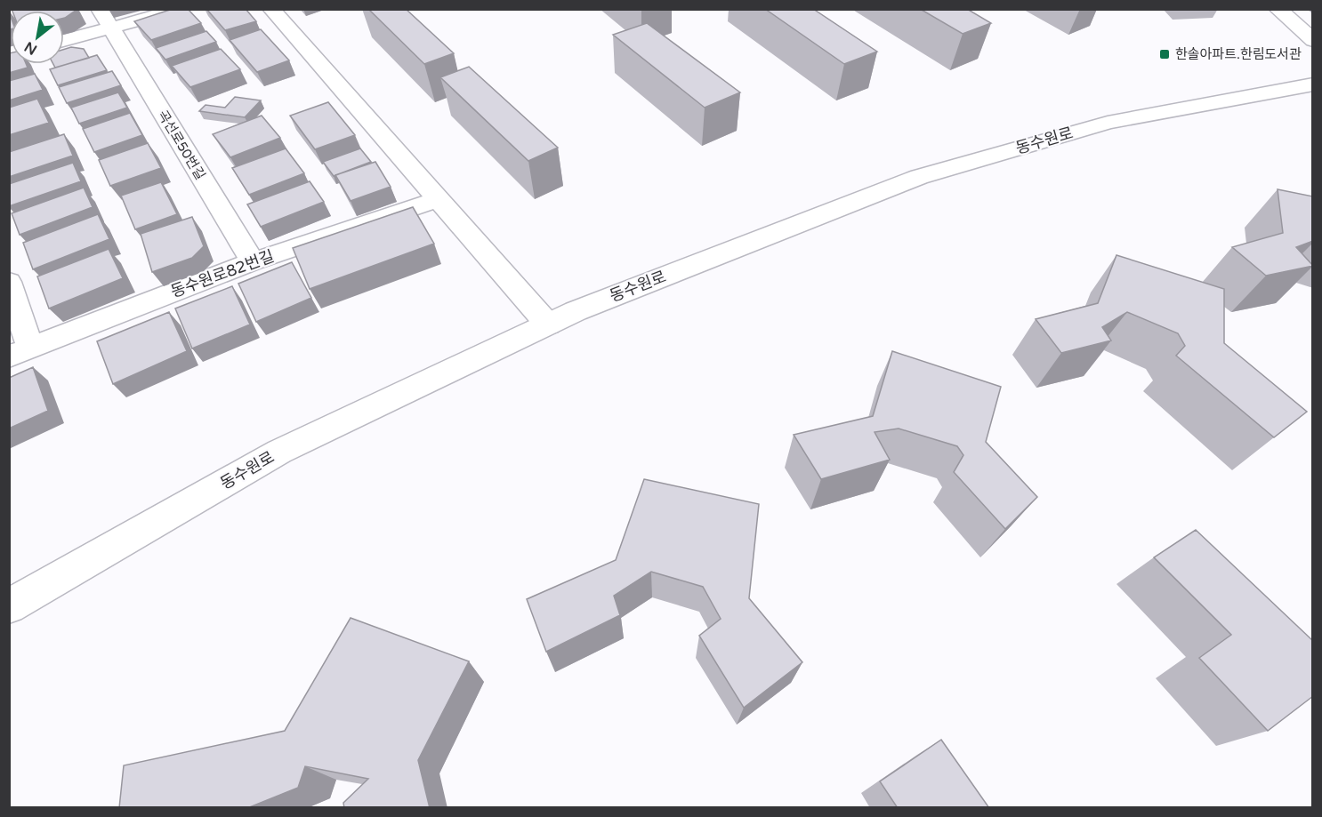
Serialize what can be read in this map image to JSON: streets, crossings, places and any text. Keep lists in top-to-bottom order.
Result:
{
  "streets": {
    "street": ["동수원로", "곡선로50번길", "동수원로82번길"]
  },
  "crossings": [
    ["곡선로50번길", "동수원로82번길"]
  ],
  "places": {
    "transit": ["한솔아파트.한림도서관"]
  },
  "north": "bottom left"
}
